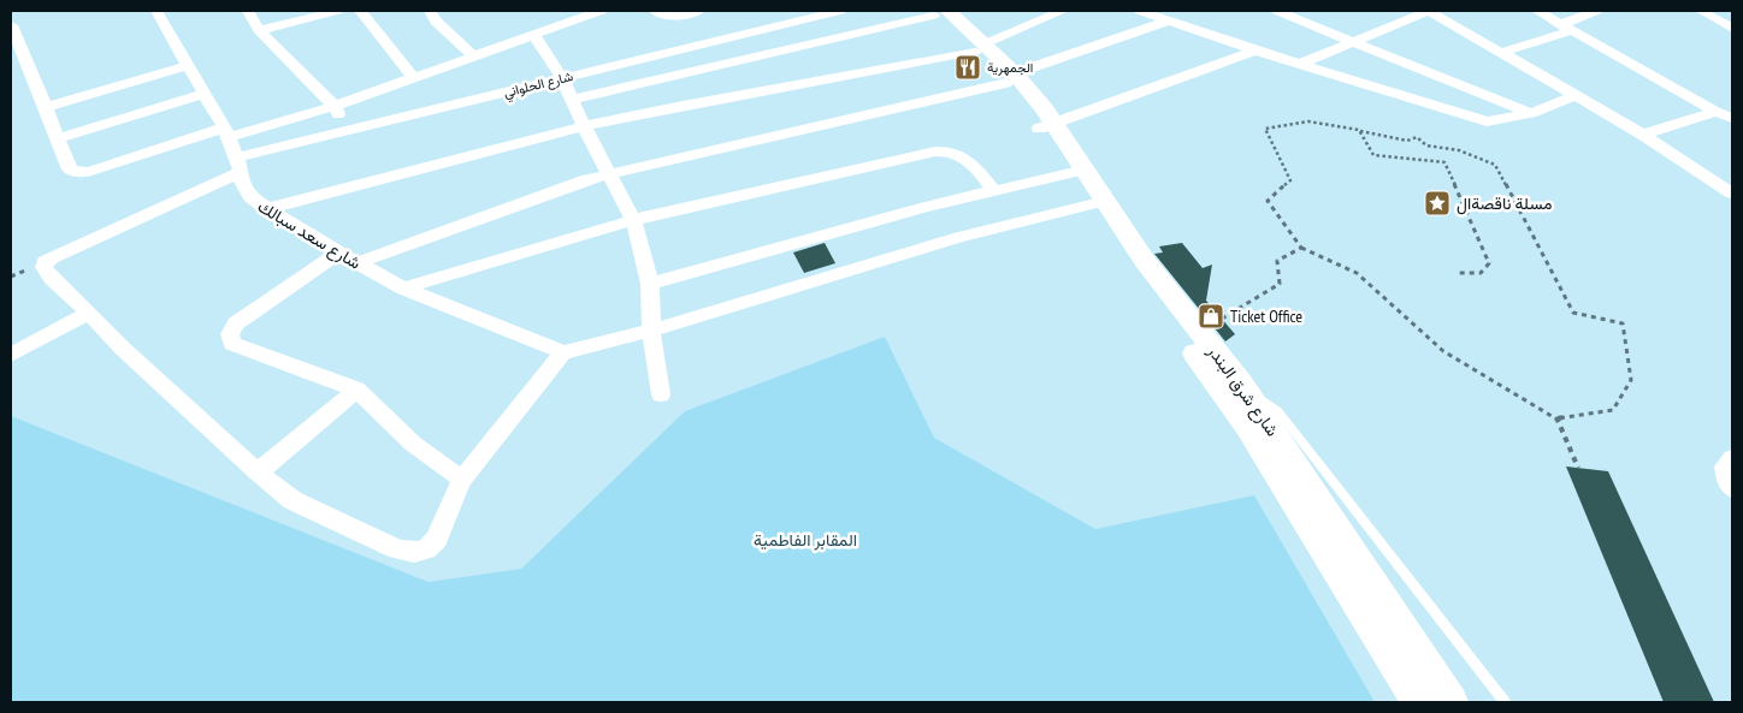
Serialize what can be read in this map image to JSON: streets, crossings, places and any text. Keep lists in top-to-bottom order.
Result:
{
  "streets": {
    "main road": ["شارع شرق البندر"],
    "street": ["شارع الحلواني", "شارع سعد سبالك"]
  },
  "crossings": [
    ["شارع الحلواني", "شارع سعد سبالك"]
  ],
  "parks": ["المقابر الفاطمية"],
  "places": {
    "restaurant": ["الجمهرية"],
    "place": ["مسلة ناقصةال"],
    "shop": ["Ticket Office"]
  }
}
